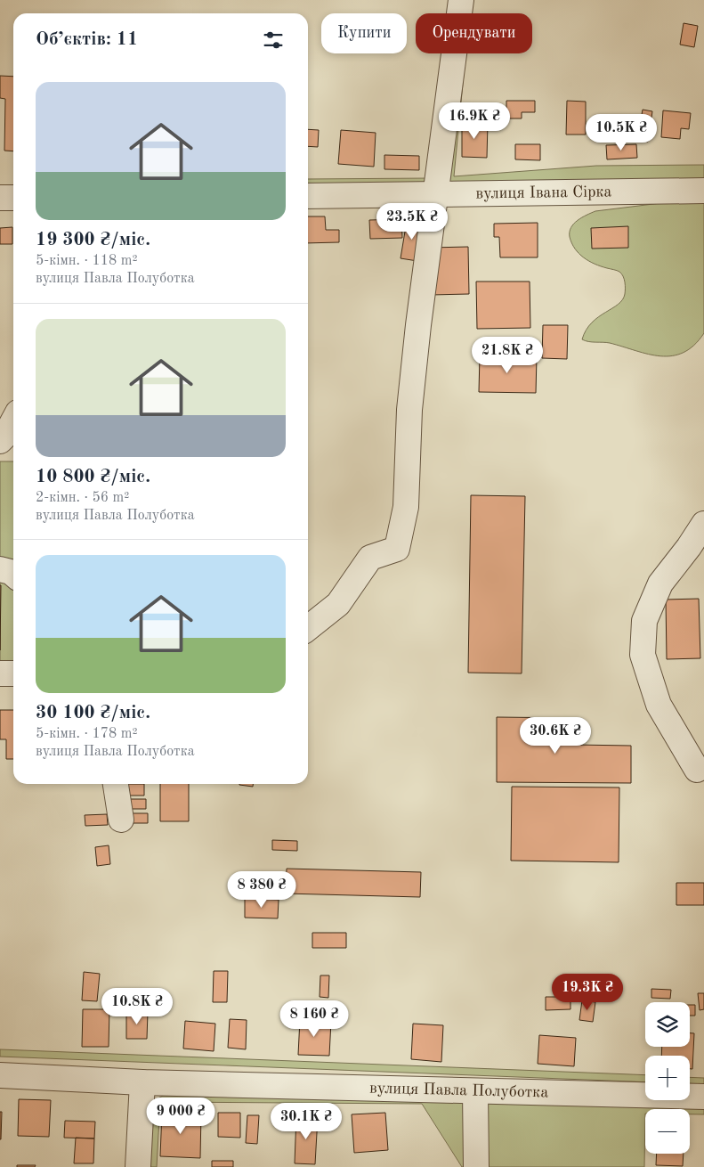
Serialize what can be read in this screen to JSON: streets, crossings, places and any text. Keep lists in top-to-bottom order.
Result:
{
  "streets": {
    "street": ["вулиця Івана Сірка", "вулиця Павла Полуботка"]
  },
  "page": {
    "chip": ["Купити", "Орендувати"],
    "heading": "Об’єктів: 11",
    "list": [
      {
        "name": "19 300 ₴/міс.",
        "note": "5-кімн. · 118 m² · вулиця Павла Полуботка"
      },
      {
        "name": "10 800 ₴/міс.",
        "note": "2-кімн. · 56 m² · вулиця Павла Полуботка"
      },
      {
        "name": "30 100 ₴/міс.",
        "note": "5-кімн. · 178 m² · вулиця Павла Полуботка"
      }
    ],
    "price": [
      "16.9K ₴",
      "10.5K ₴",
      "23.5K ₴",
      "21.8K ₴",
      "30.6K ₴",
      "8 380 ₴",
      "19.3K ₴",
      "10.8K ₴",
      "8 160 ₴",
      "9 000 ₴",
      "30.1K ₴"
    ],
    "map_buttons": ["+", "−"]
  }
}
